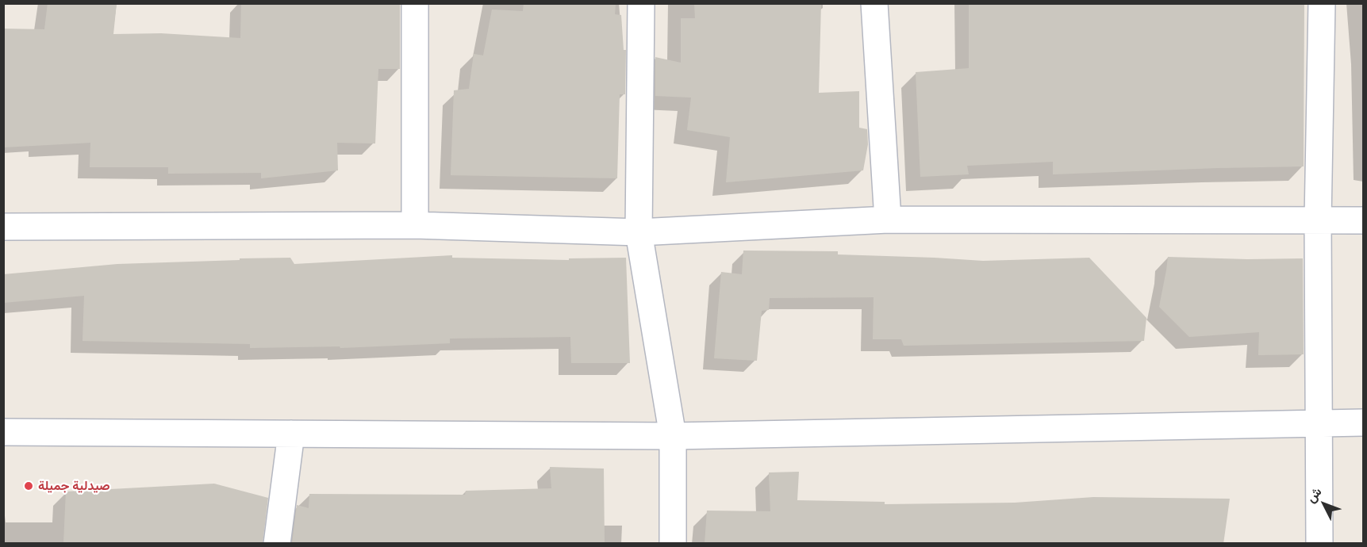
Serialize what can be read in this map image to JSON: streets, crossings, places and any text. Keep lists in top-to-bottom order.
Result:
{
  "places": ["صيدلية جميلة"],
  "north": "top left"
}
